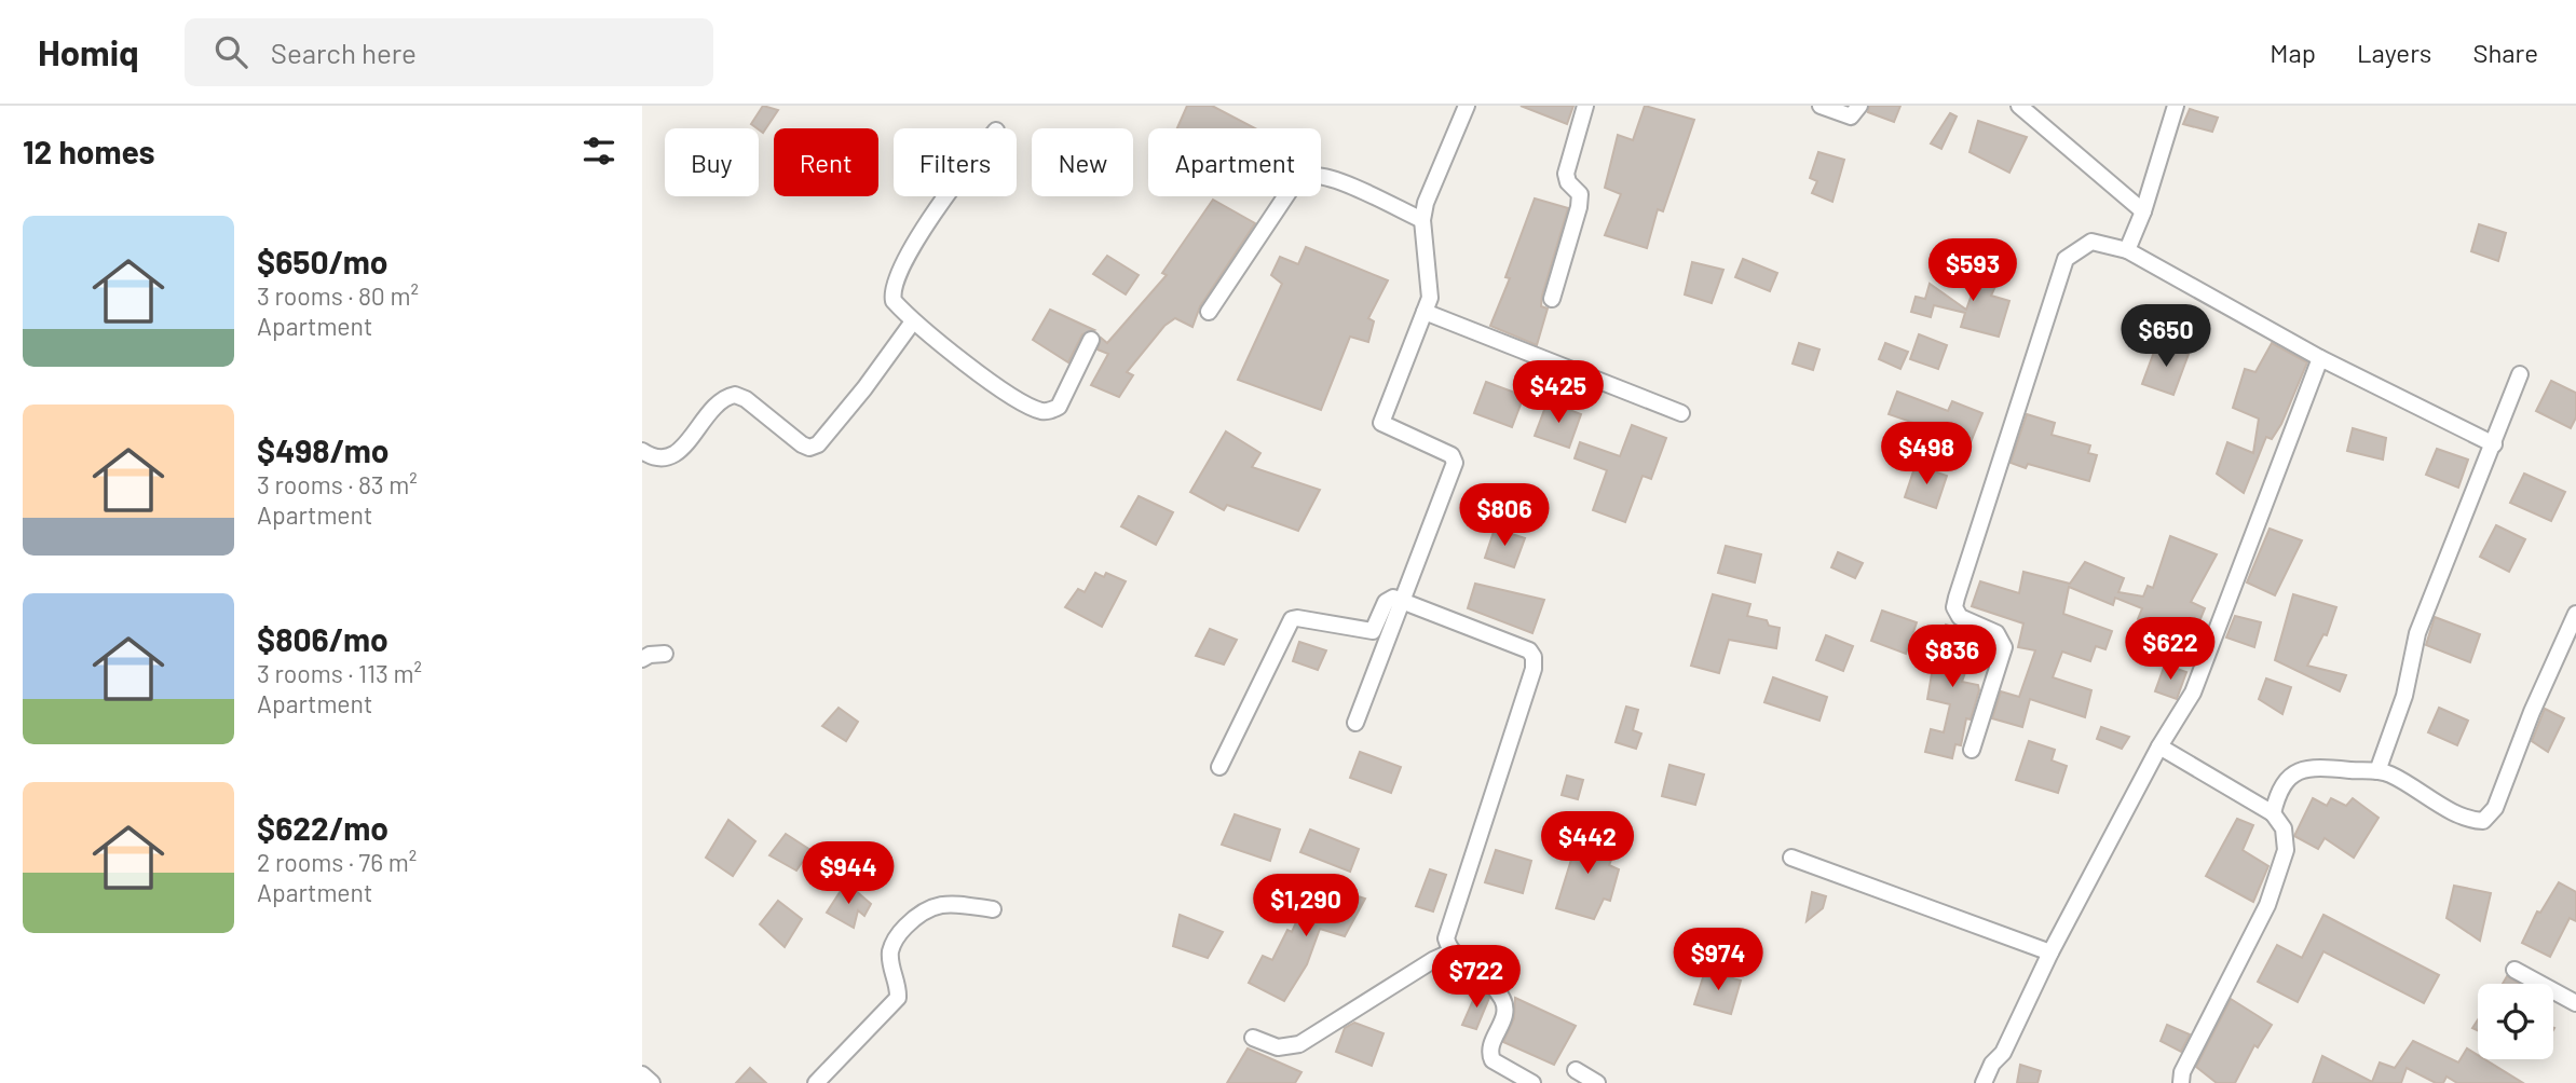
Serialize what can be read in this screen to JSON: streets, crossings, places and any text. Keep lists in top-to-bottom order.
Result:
{
  "page": {
    "header": "Homiq",
    "search": "Search here",
    "nav": ["Map", "Layers", "Share"],
    "heading": "12 homes",
    "chip": [
      "Buy",
      "Rent",
      "Filters",
      "New",
      "Apartment"
    ],
    "list": [
      {
        "name": "$650/mo",
        "note": "3 rooms · 80 m² · Apartment"
      },
      {
        "name": "$498/mo",
        "note": "3 rooms · 83 m² · Apartment"
      },
      {
        "name": "$806/mo",
        "note": "3 rooms · 113 m² · Apartment"
      },
      {
        "name": "$622/mo",
        "note": "2 rooms · 76 m² · Apartment"
      }
    ],
    "price": [
      "$593",
      "$650",
      "$425",
      "$498",
      "$806",
      "$622",
      "$836",
      "$442",
      "$944",
      "$1,290",
      "$974",
      "$722"
    ]
  }
}
